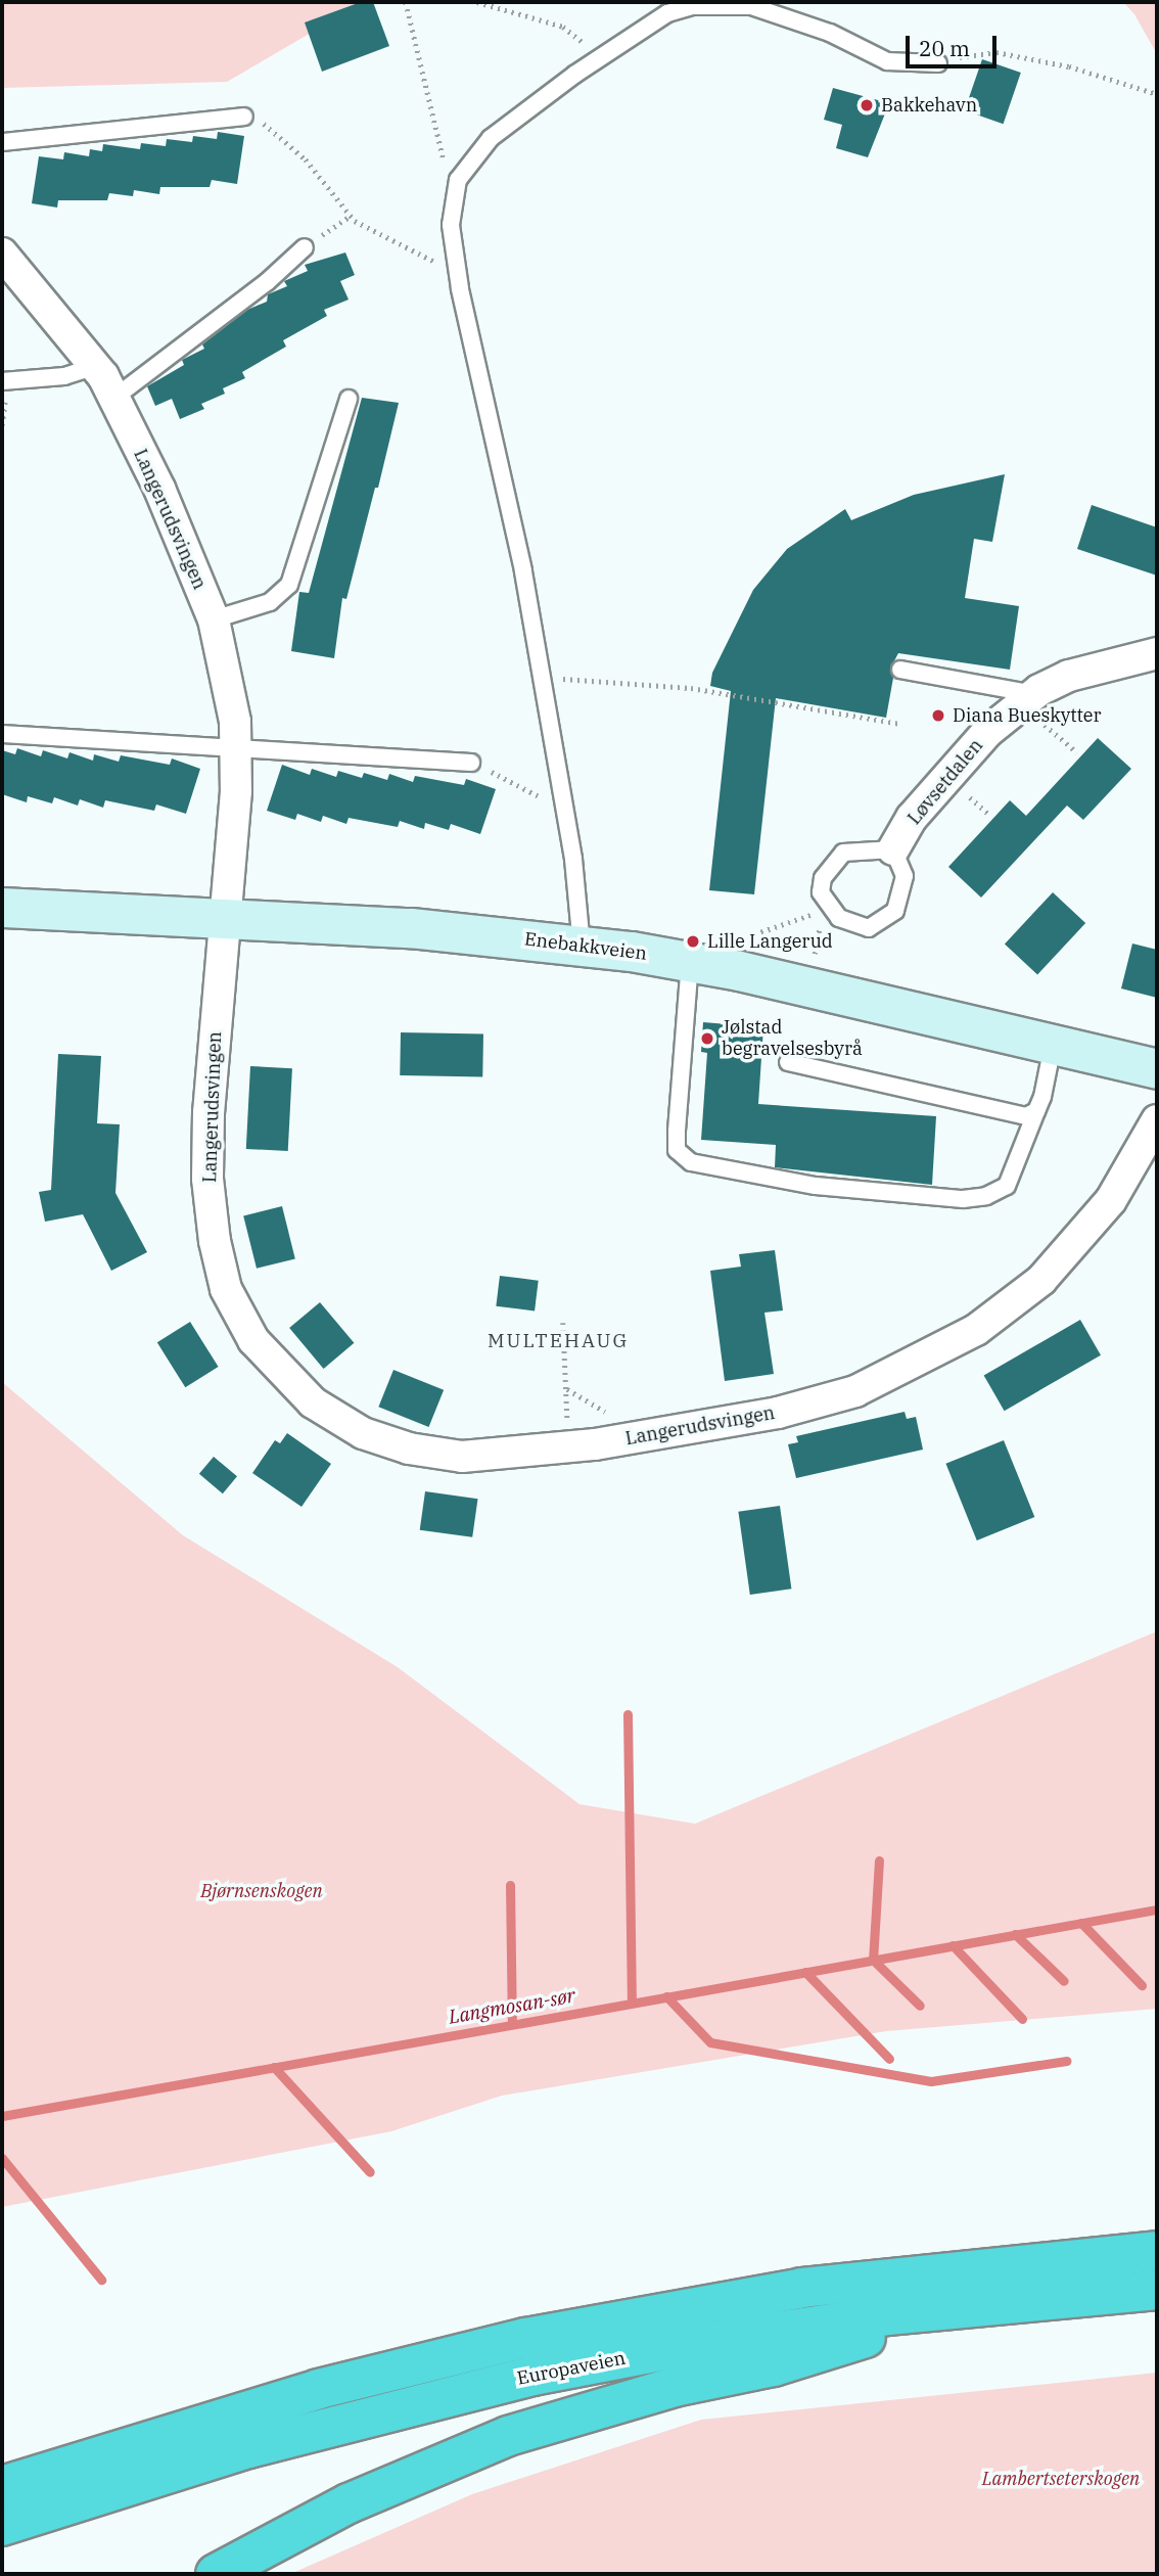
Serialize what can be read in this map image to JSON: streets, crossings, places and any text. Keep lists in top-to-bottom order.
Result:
{
  "streets": {
    "highway": ["Europaveien"],
    "main road": ["Enebakkveien"],
    "street": ["Langerudsvingen", "Løvsetdalen"]
  },
  "crossings": [
    ["Langerudsvingen", "Enebakkveien"]
  ],
  "districts": ["MULTEHAUG"],
  "water": ["Langmosan-sør"],
  "parks": ["Bjørnsenskogen", "Lambertseterskogen"],
  "places": [
    "Bakkehavn",
    "Diana Bueskytter",
    "Lille Langerud",
    "Jølstad begravelsesbyrå"
  ],
  "scale_bar": "20 m"
}
